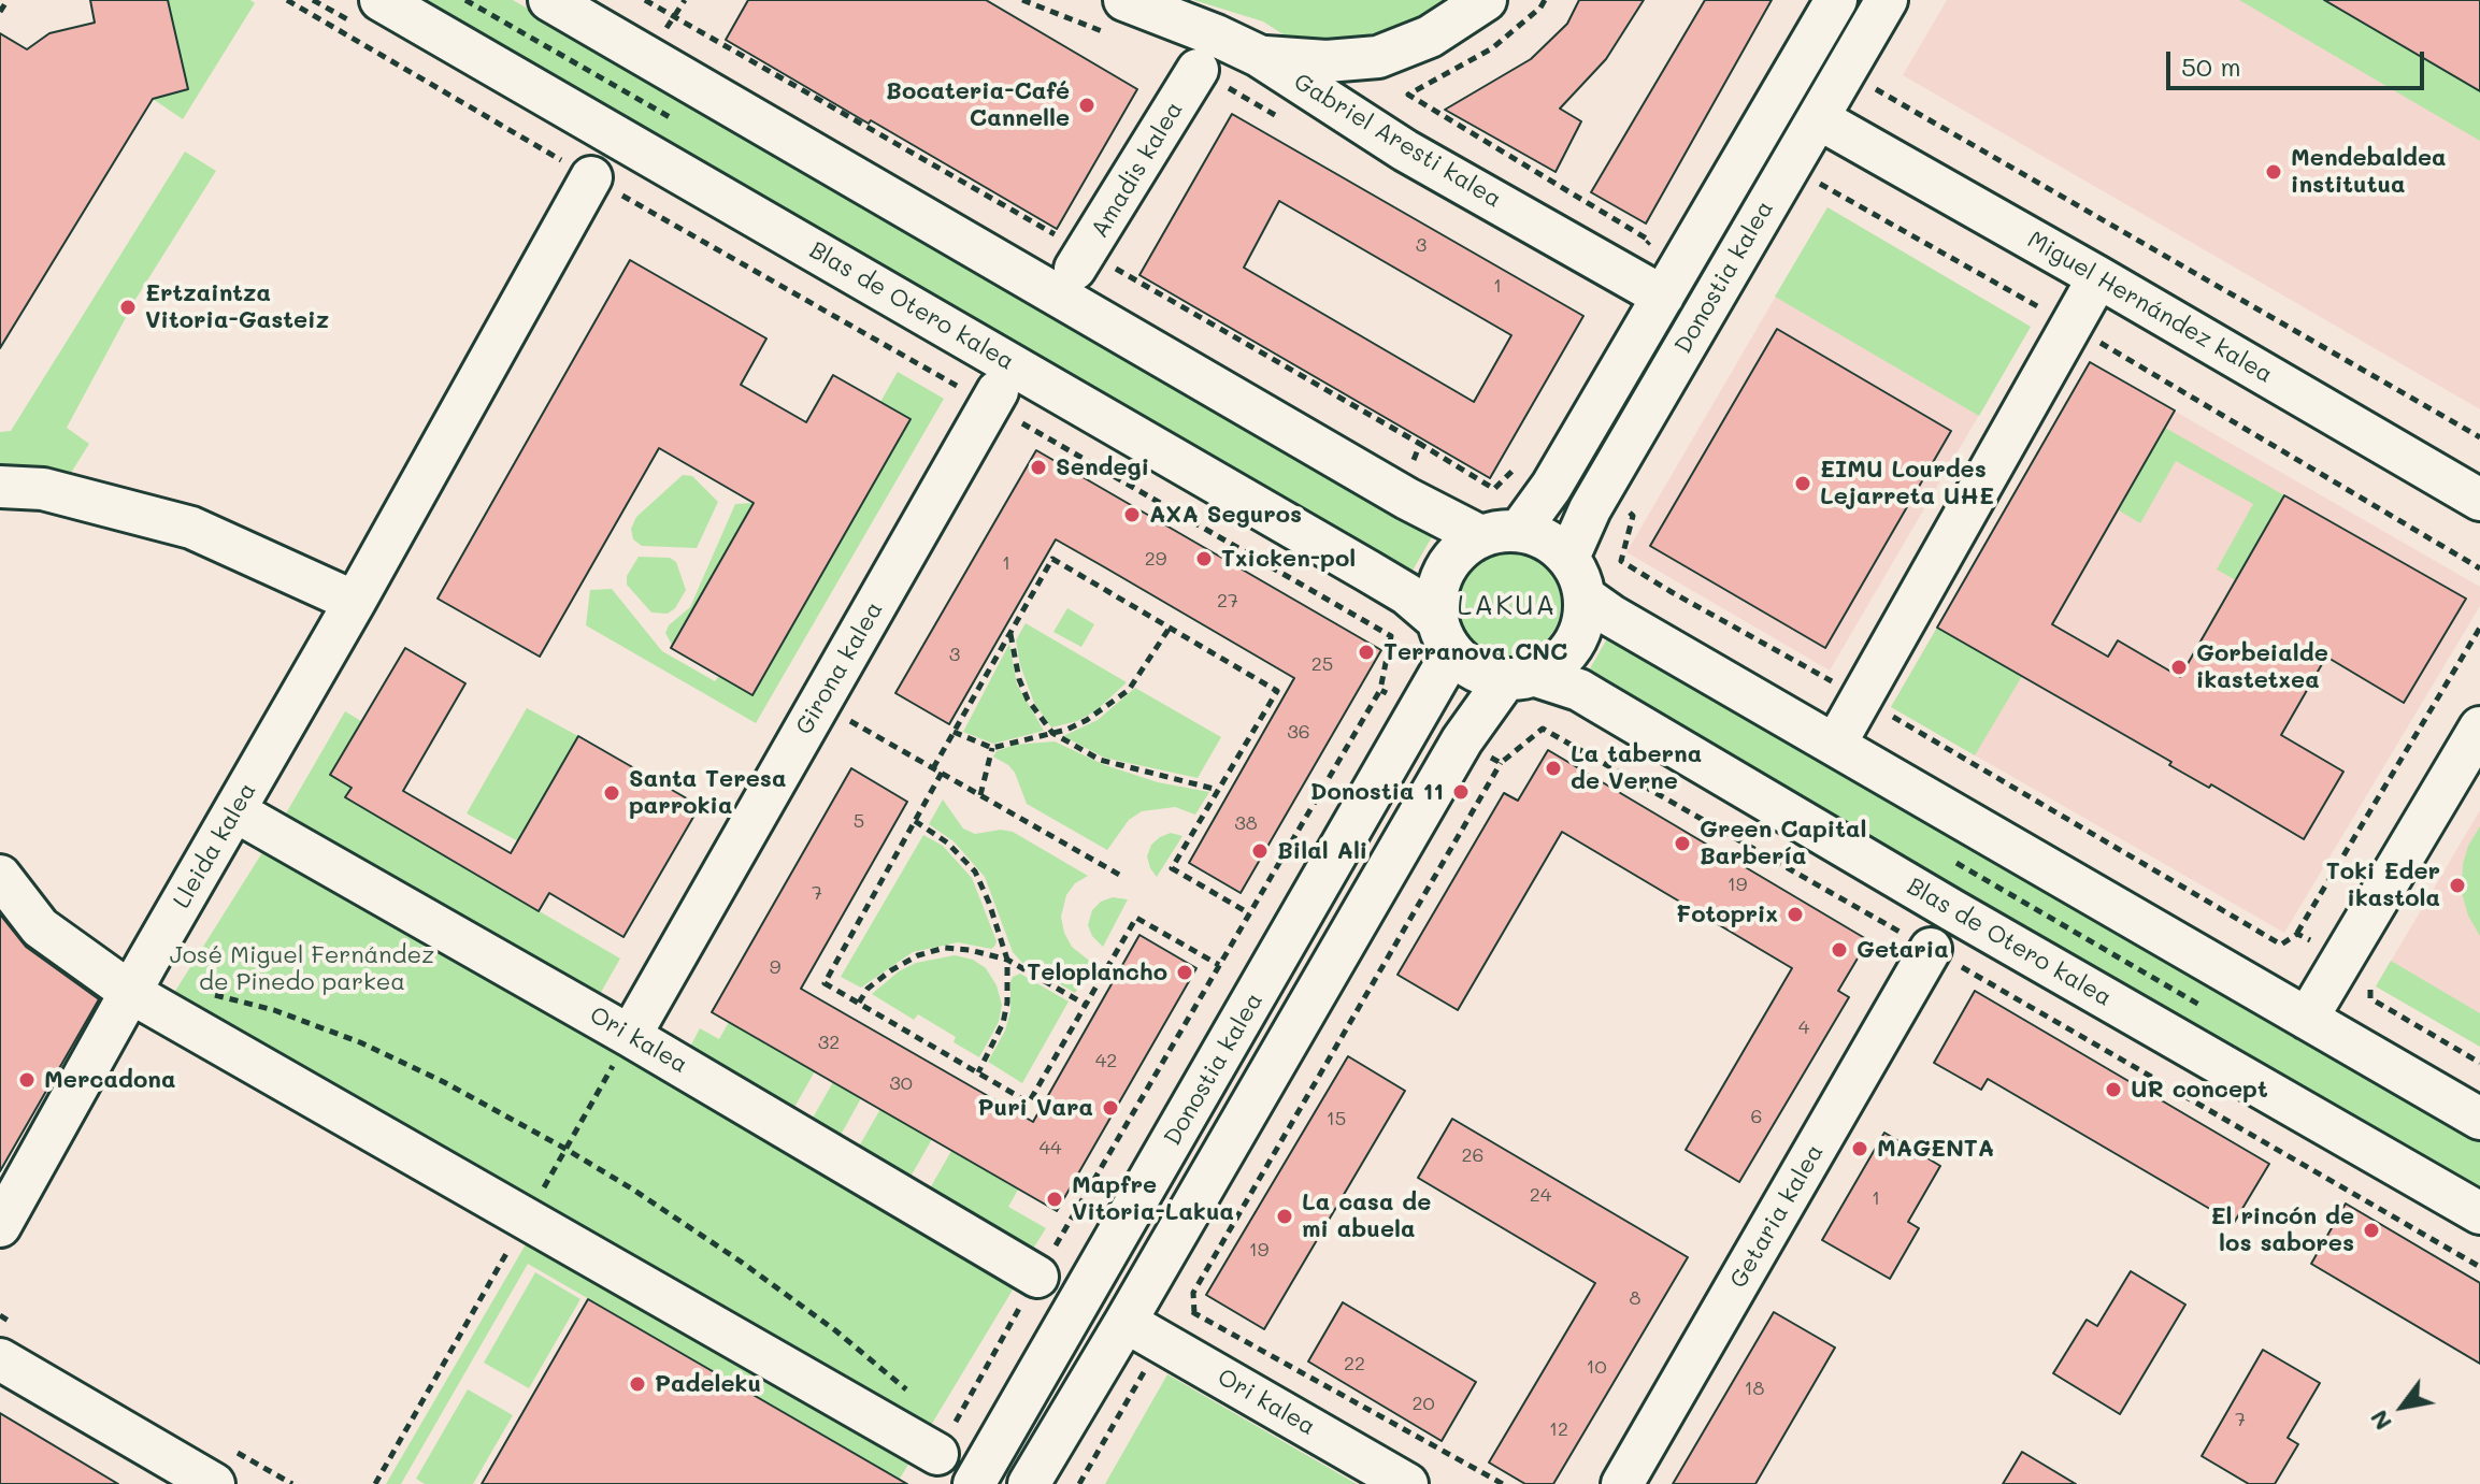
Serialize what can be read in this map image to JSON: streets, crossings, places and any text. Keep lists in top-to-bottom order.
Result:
{
  "streets": {
    "street": [
      "Gabriel Aresti kalea",
      "Amadis kalea",
      "Donostia kalea",
      "Blas de Otero kalea",
      "Miguel Hernández kalea",
      "Girona kalea",
      "Lleida kalea",
      "Ori kalea",
      "Getaria kalea"
    ]
  },
  "crossings": [
    ["Gabriel Aresti kalea", "Donostia kalea"],
    ["Donostia kalea", "Blas de Otero kalea"],
    ["Donostia kalea", "Miguel Hernández kalea"],
    ["Donostia kalea", "Ori kalea"],
    ["Girona kalea", "Ori kalea"],
    ["Lleida kalea", "Ori kalea"]
  ],
  "districts": ["LAKUA"],
  "parks": ["José Miguel Fernández de Pinedo parkea"],
  "places": [
    "Bocateria-Café Cannelle",
    "Mendebaldea institutua",
    "Ertzaintza Vitoria-Gasteiz",
    "Sendegi",
    "EIMU Lourdes Lejarreta UHE",
    "AXA Seguros",
    "Txicken-pol",
    "Terranova CNC",
    "Gorbeialde ikastetxea",
    "La taberna de Verne",
    "Donostia 11",
    "Santa Teresa parrokia",
    "Green Capital Barbería",
    "Bilal Ali",
    "Toki Eder ikastola",
    "Fotoprix",
    "Getaria",
    "Teloplancho",
    "Mercadona",
    "UR concept",
    "Puri Vara",
    "MAGENTA",
    "Mapfre Vitoria-Lakua",
    "La casa de mi abuela",
    "El rincón de los sabores",
    "Padeleku"
  ],
  "house_numbers": [
    "3",
    "1",
    "29",
    "1",
    "27",
    "3",
    "25",
    "36",
    "5",
    "38",
    "19",
    "7",
    "9",
    "4",
    "32",
    "42",
    "30",
    "6",
    "15",
    "44",
    "26",
    "24",
    "1",
    "19",
    "8",
    "22",
    "10",
    "18",
    "20",
    "7",
    "12"
  ],
  "scale_bar": "50 m",
  "north": "bottom left"
}
